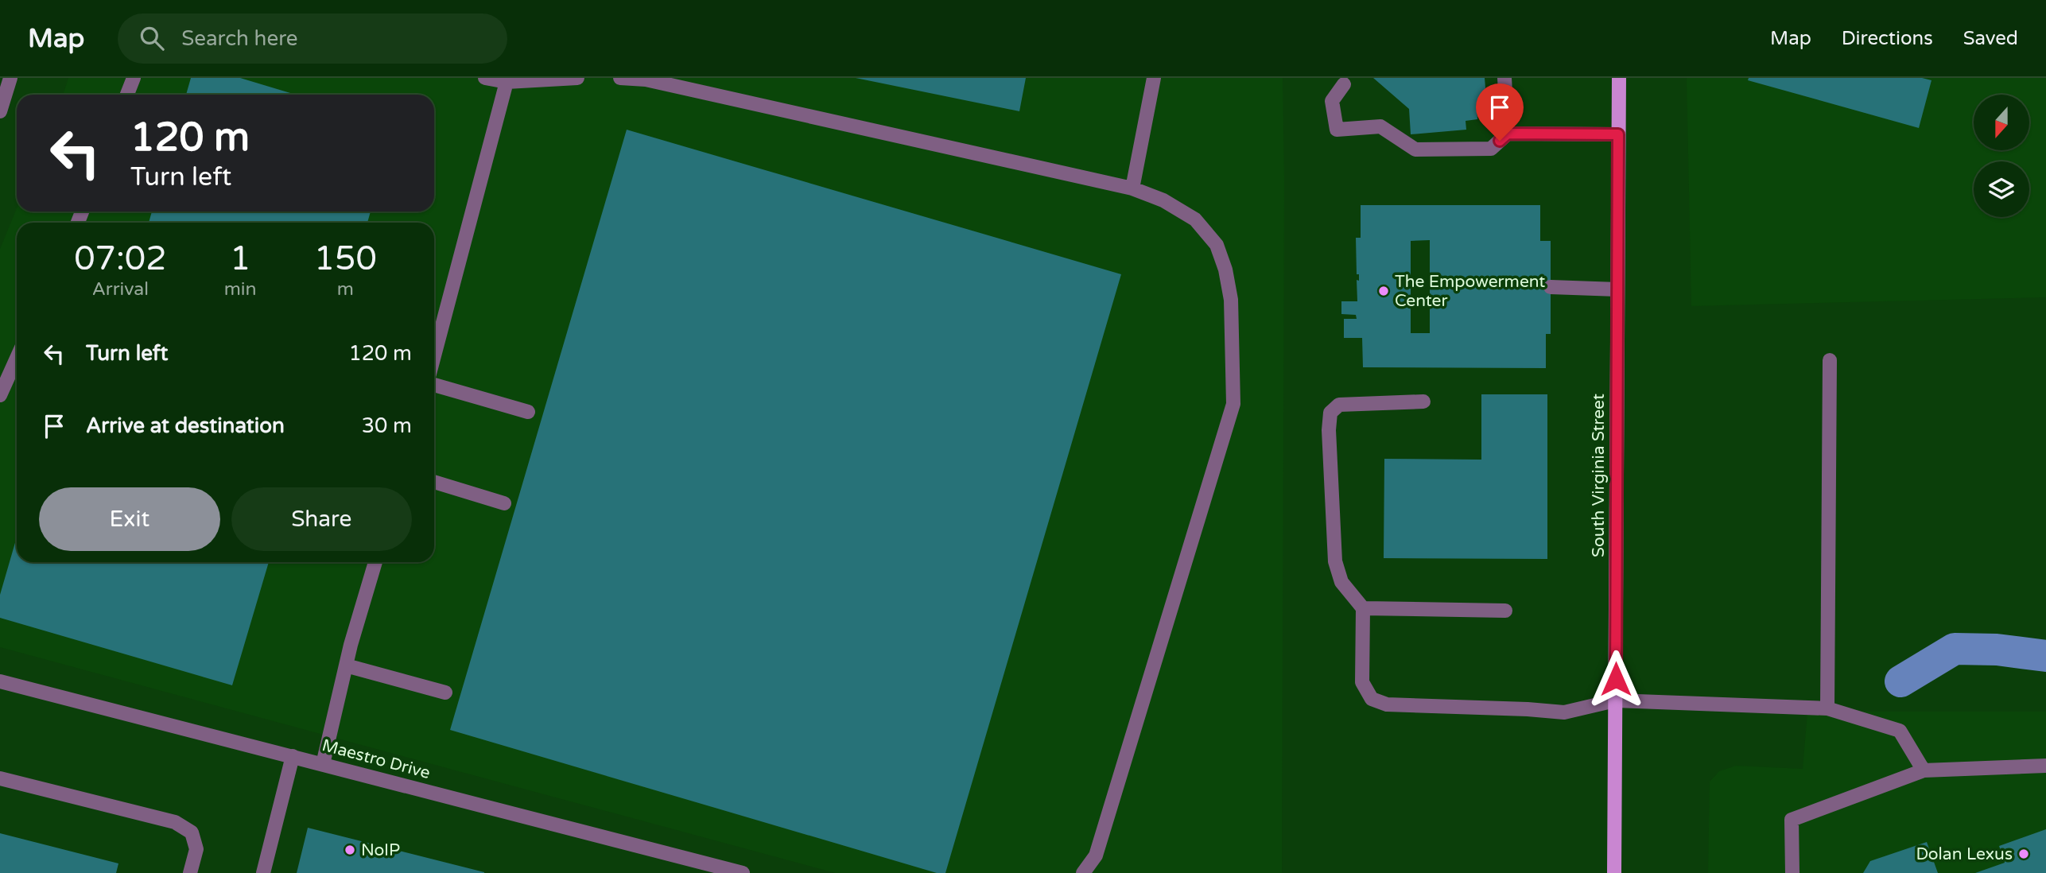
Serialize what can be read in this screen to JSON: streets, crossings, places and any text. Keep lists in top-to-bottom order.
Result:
{
  "streets": {
    "main road": ["South Virginia Street"],
    "street": ["Maestro Drive"]
  },
  "places": ["The Empowerment Center", "NoIP", "Dolan Lexus"],
  "north": "bottom",
  "page": {
    "header": "Map",
    "search": "Search here",
    "nav": ["Map", "Directions", "Saved"],
    "turn": ["120 m", "Turn left"],
    "eta": [
      "07:02",
      "Arrival",
      "1",
      "min",
      "150",
      "m"
    ],
    "list": [
      {
        "name": "Turn left",
        "value": "120 m"
      },
      {
        "name": "Arrive at destination",
        "value": "30 m"
      }
    ],
    "buttons": ["Exit", "Share"]
  }
}
